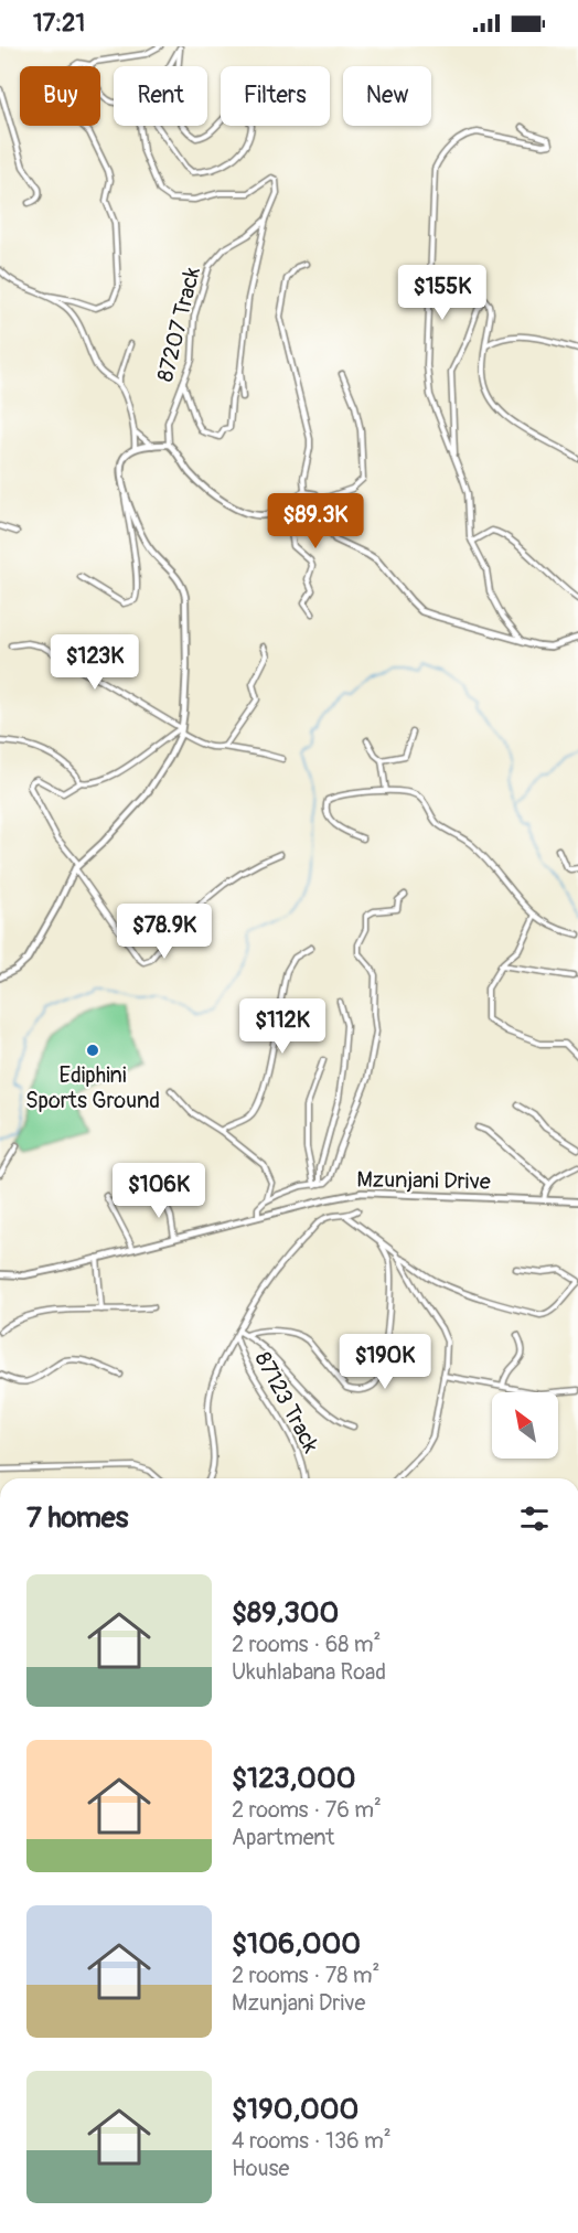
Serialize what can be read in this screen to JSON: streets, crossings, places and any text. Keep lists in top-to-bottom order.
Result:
{
  "streets": {
    "street": ["87207 Track", "Mzunjani Drive", "87123 Track"]
  },
  "places": ["Ediphini Sports Ground"],
  "north": "top left",
  "page": {
    "status": "17:21",
    "chip": [
      "Buy",
      "Rent",
      "Filters",
      "New"
    ],
    "price": [
      "$155K",
      "$89.3K",
      "$123K",
      "$78.9K",
      "$112K",
      "$106K",
      "$190K"
    ],
    "heading": "7 homes",
    "list": [
      {
        "name": "$89,300",
        "note": "2 rooms · 68 m² · Ukuhlabana Road"
      },
      {
        "name": "$123,000",
        "note": "2 rooms · 76 m² · Apartment"
      },
      {
        "name": "$106,000",
        "note": "2 rooms · 78 m² · Mzunjani Drive"
      },
      {
        "name": "$190,000",
        "note": "4 rooms · 136 m² · House"
      }
    ]
  }
}
